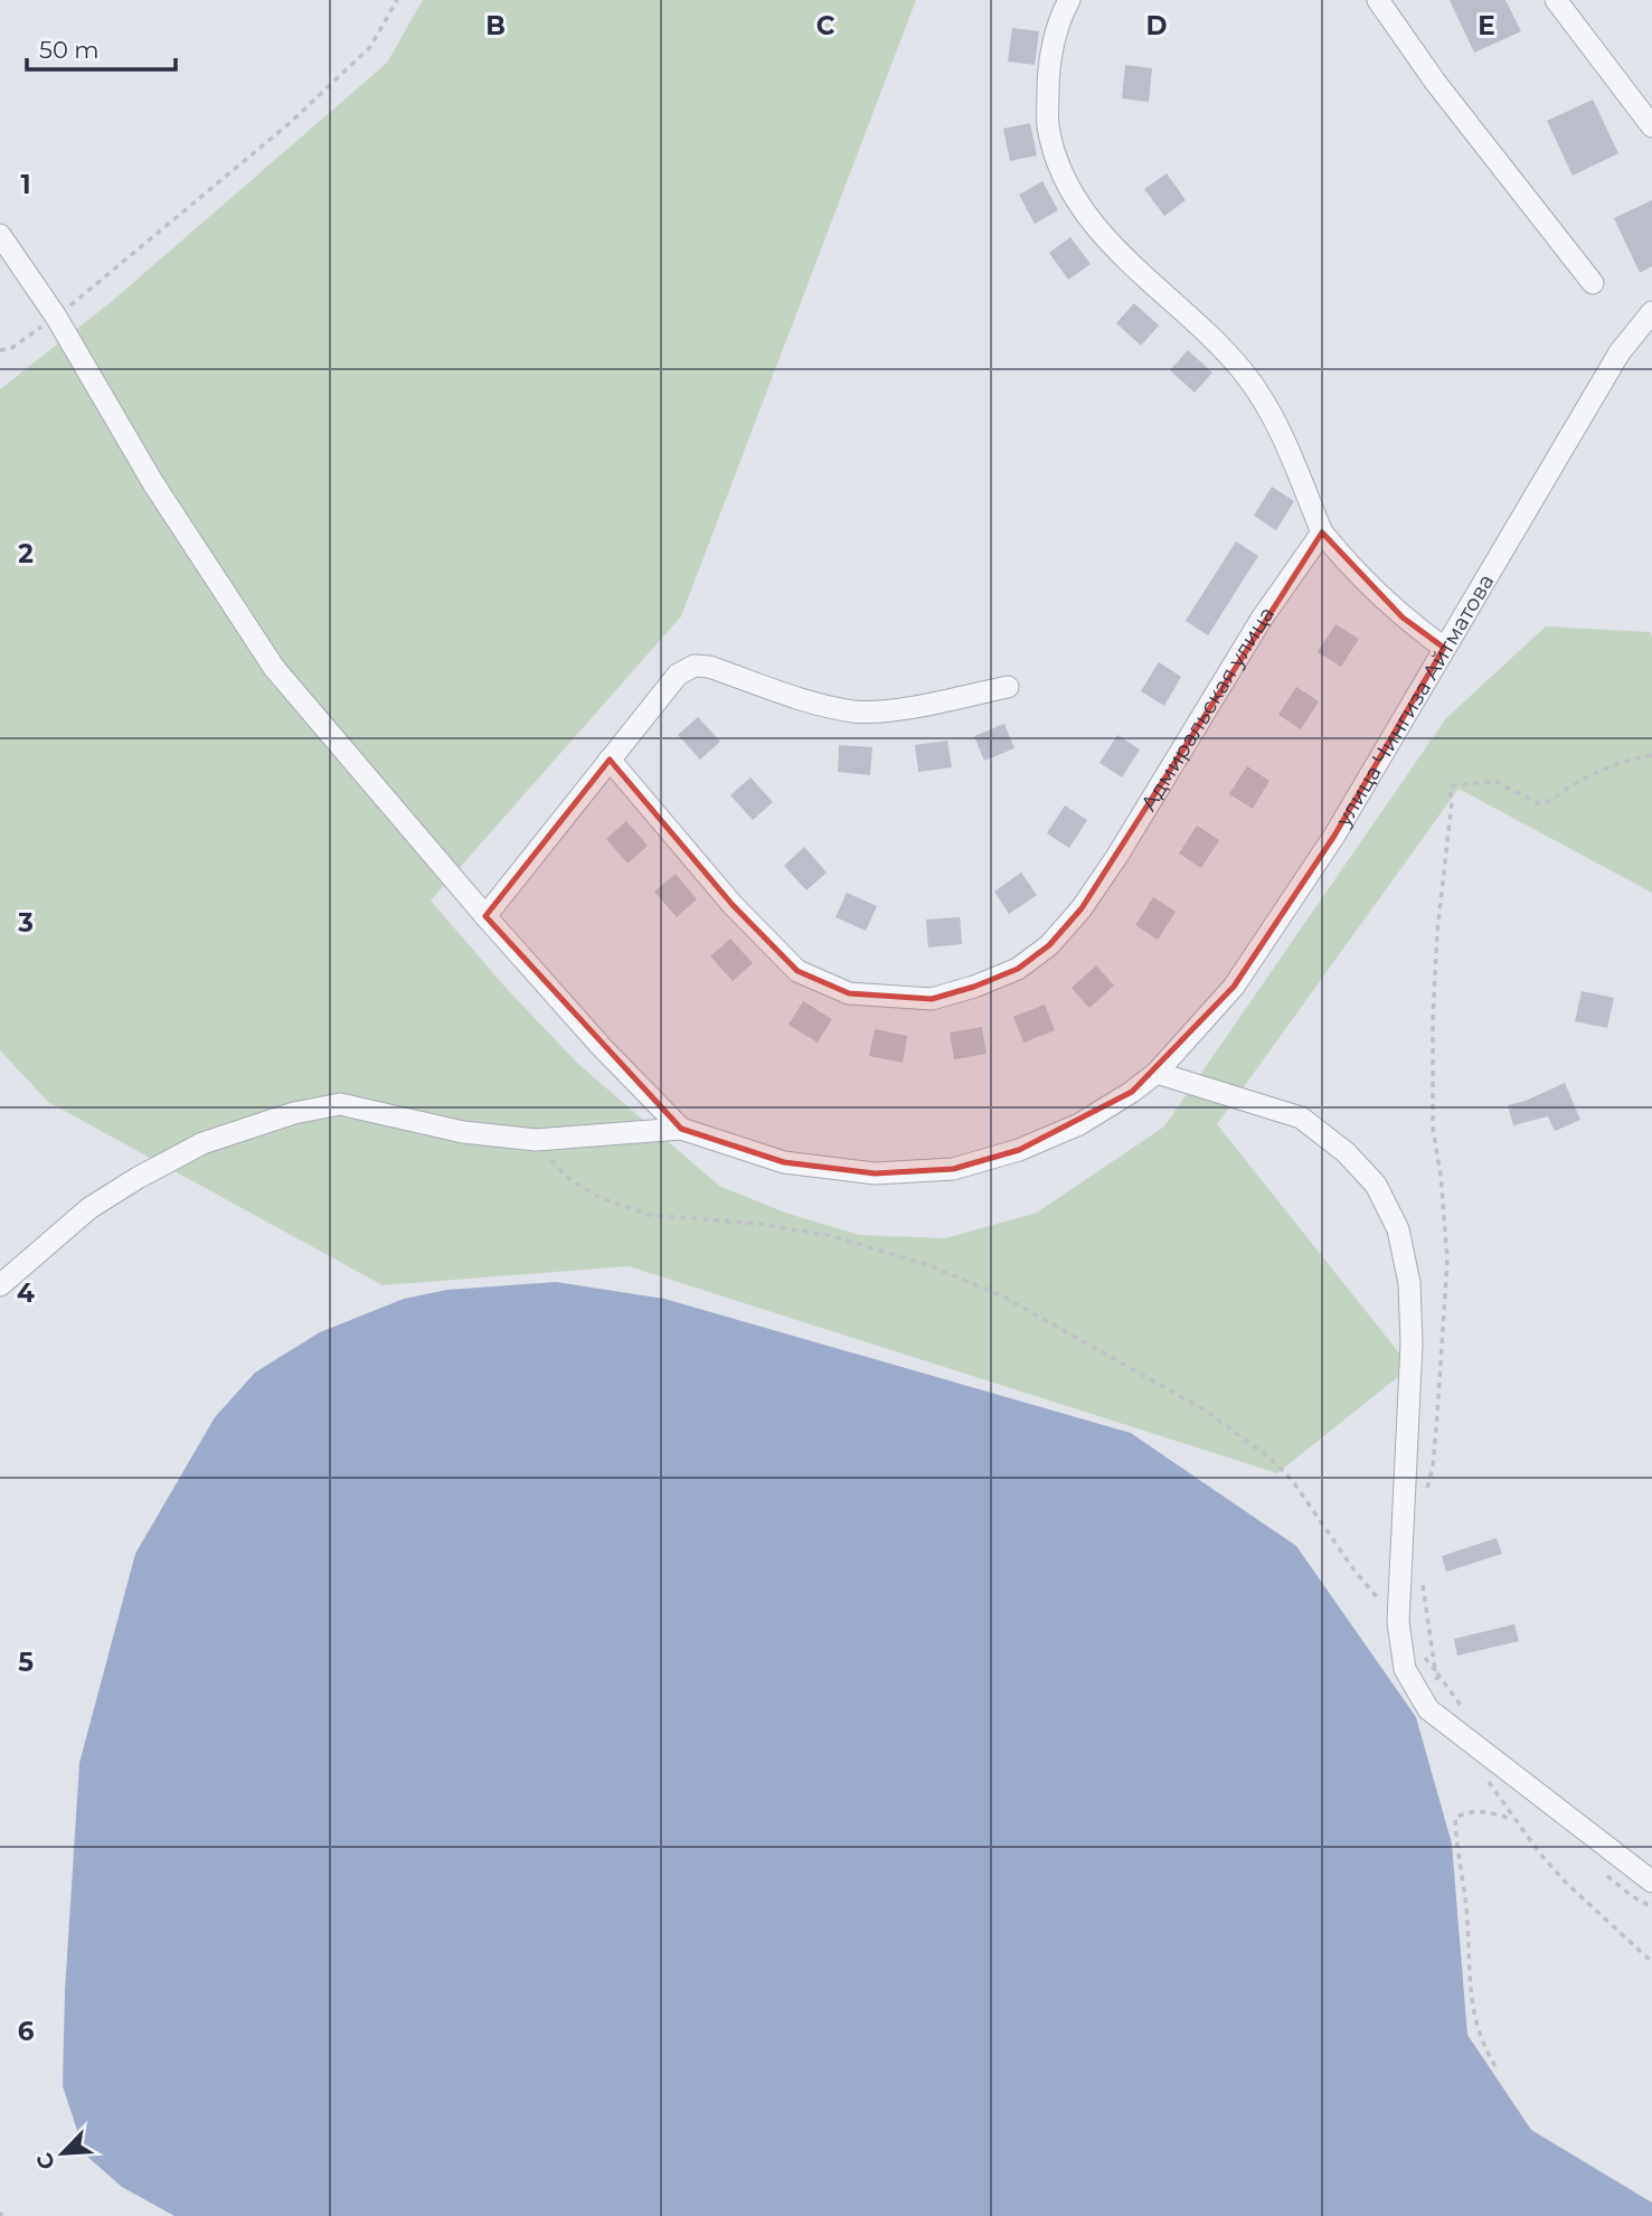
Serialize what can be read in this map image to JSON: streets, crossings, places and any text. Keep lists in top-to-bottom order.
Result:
{
  "streets": {
    "street": ["улица Чингиза Айтматова", "Адмиральская улица"]
  },
  "scale_bar": "50 m",
  "north": "bottom left",
  "grid": {
    "columns": [
      "B",
      "C",
      "D",
      "E"
    ],
    "rows": [
      "1",
      "2",
      "3",
      "4",
      "5",
      "6"
    ]
  }
}
